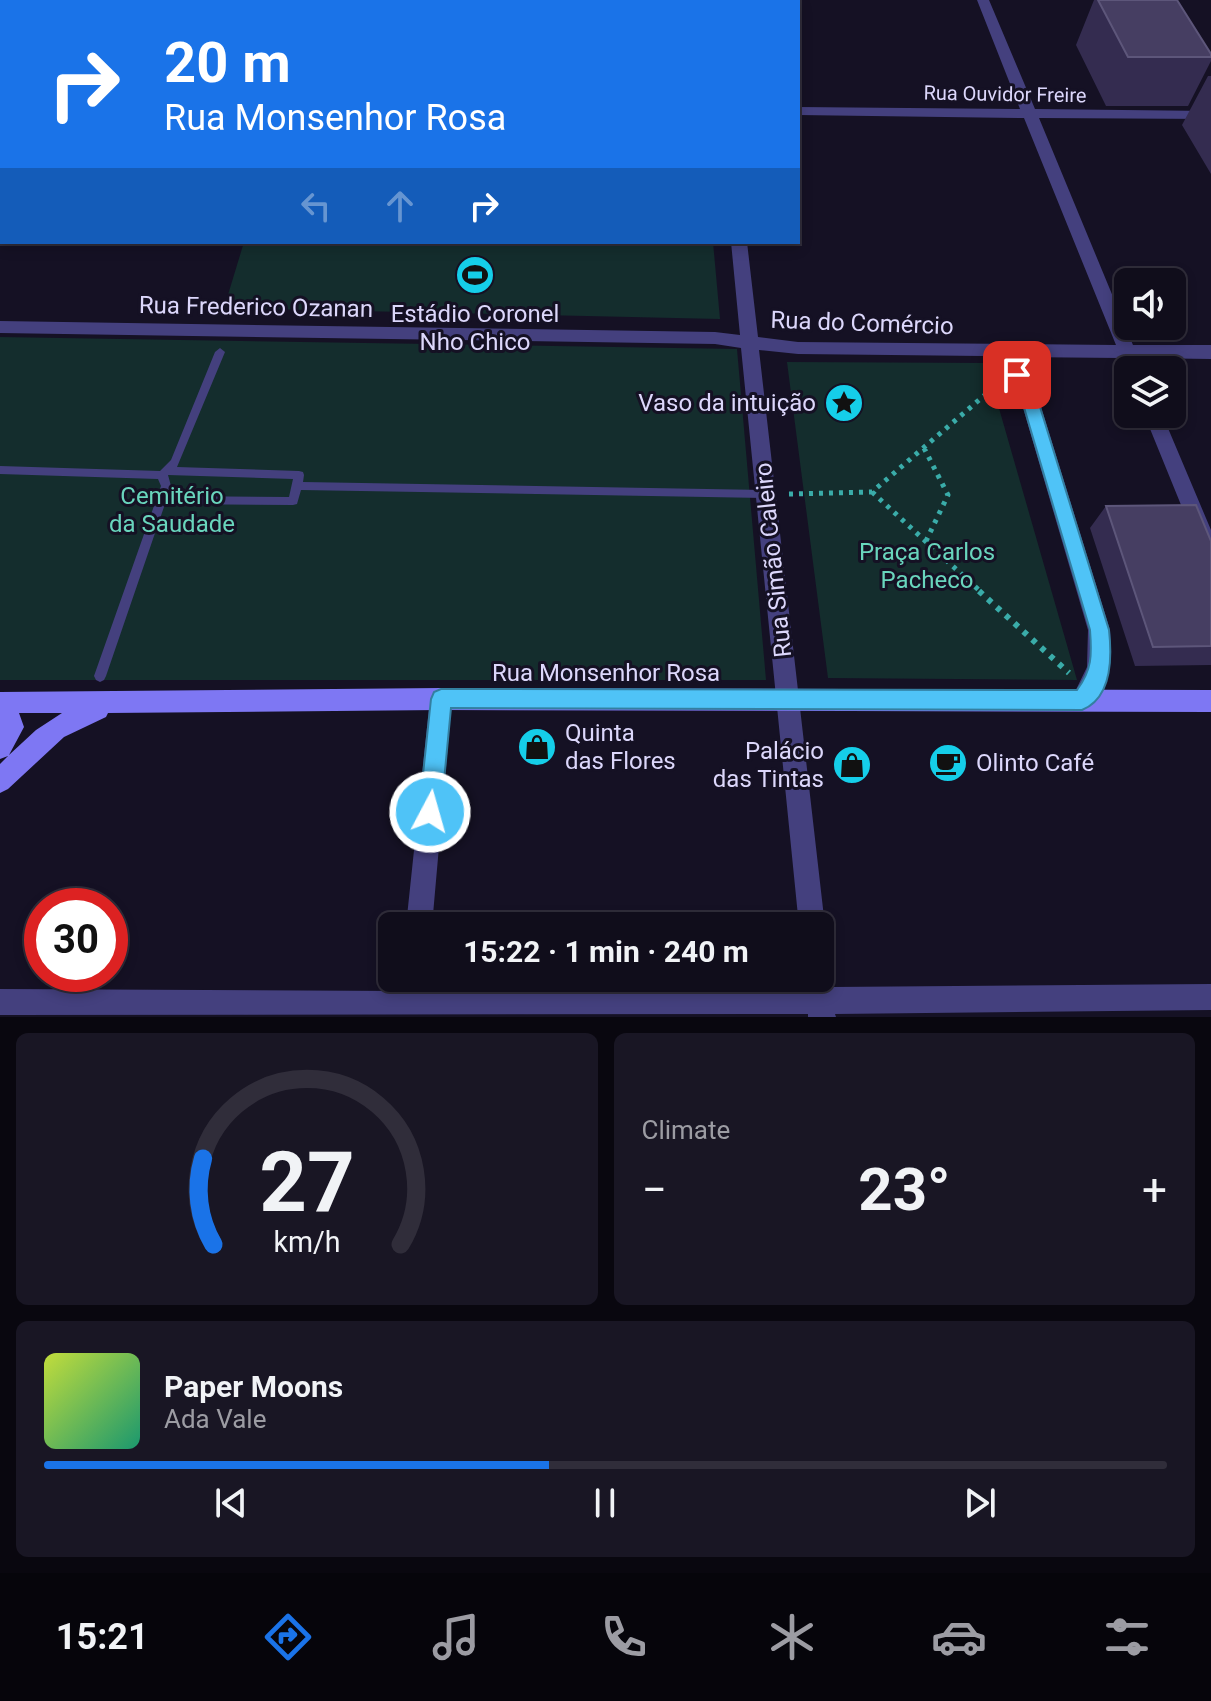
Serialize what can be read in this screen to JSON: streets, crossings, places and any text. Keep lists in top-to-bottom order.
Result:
{
  "streets": {
    "street": [
      "Rua Ouvidor Freire",
      "Rua Frederico Ozanan",
      "Rua do Comércio",
      "Rua Simão Caleiro",
      "Rua Monsenhor Rosa"
    ]
  },
  "crossings": [
    ["Rua Frederico Ozanan", "Rua do Comércio"],
    ["Rua Frederico Ozanan", "Rua Simão Caleiro"],
    ["Rua do Comércio", "Rua Simão Caleiro"],
    ["Rua Simão Caleiro", "Rua Monsenhor Rosa"]
  ],
  "parks": ["Cemitério da Saudade", "Praça Carlos Pacheco"],
  "places": {
    "sports": ["Estádio Coronel Nho Chico"],
    "place": ["Vaso da intuição"],
    "shop": ["Quinta das Flores", "Palácio das Tintas"],
    "cafe": ["Olinto Café"]
  },
  "page": {
    "turn": ["20 m", "Rua Monsenhor Rosa"],
    "limit": "30",
    "trip": "15:22 · 1 min · 240 m",
    "tile": "Climate",
    "heat": ["−", "23°", "+"],
    "song": ["Paper Moons", "Ada Vale"],
    "tabs": "15:21",
    "gauge": ["27", "km/h"]
  }
}
